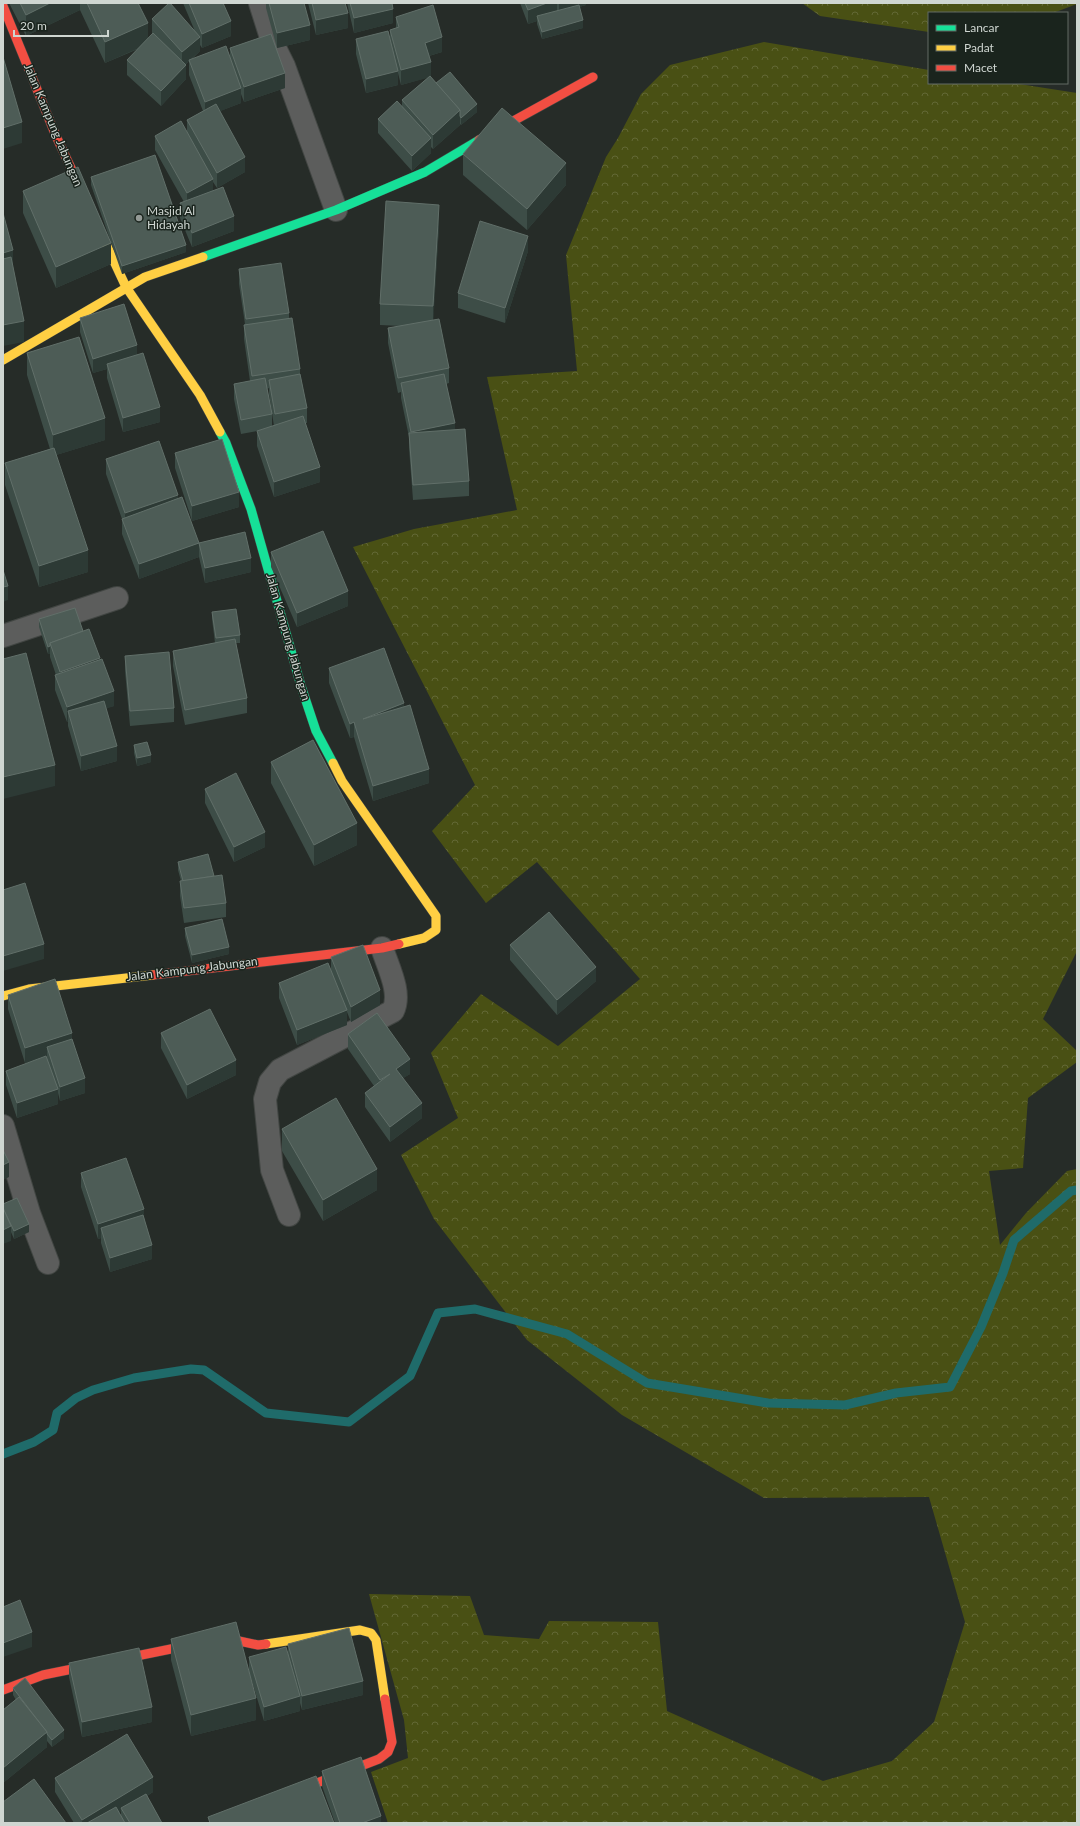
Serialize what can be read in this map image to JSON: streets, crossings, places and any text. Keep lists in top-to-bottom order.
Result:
{
  "streets": {
    "street": ["Jalan Kampung Jabungan"]
  },
  "places": ["Masjid Al Hidayah"],
  "legend": ["Lancar", "Padat", "Macet"],
  "scale_bar": "20 m"
}
